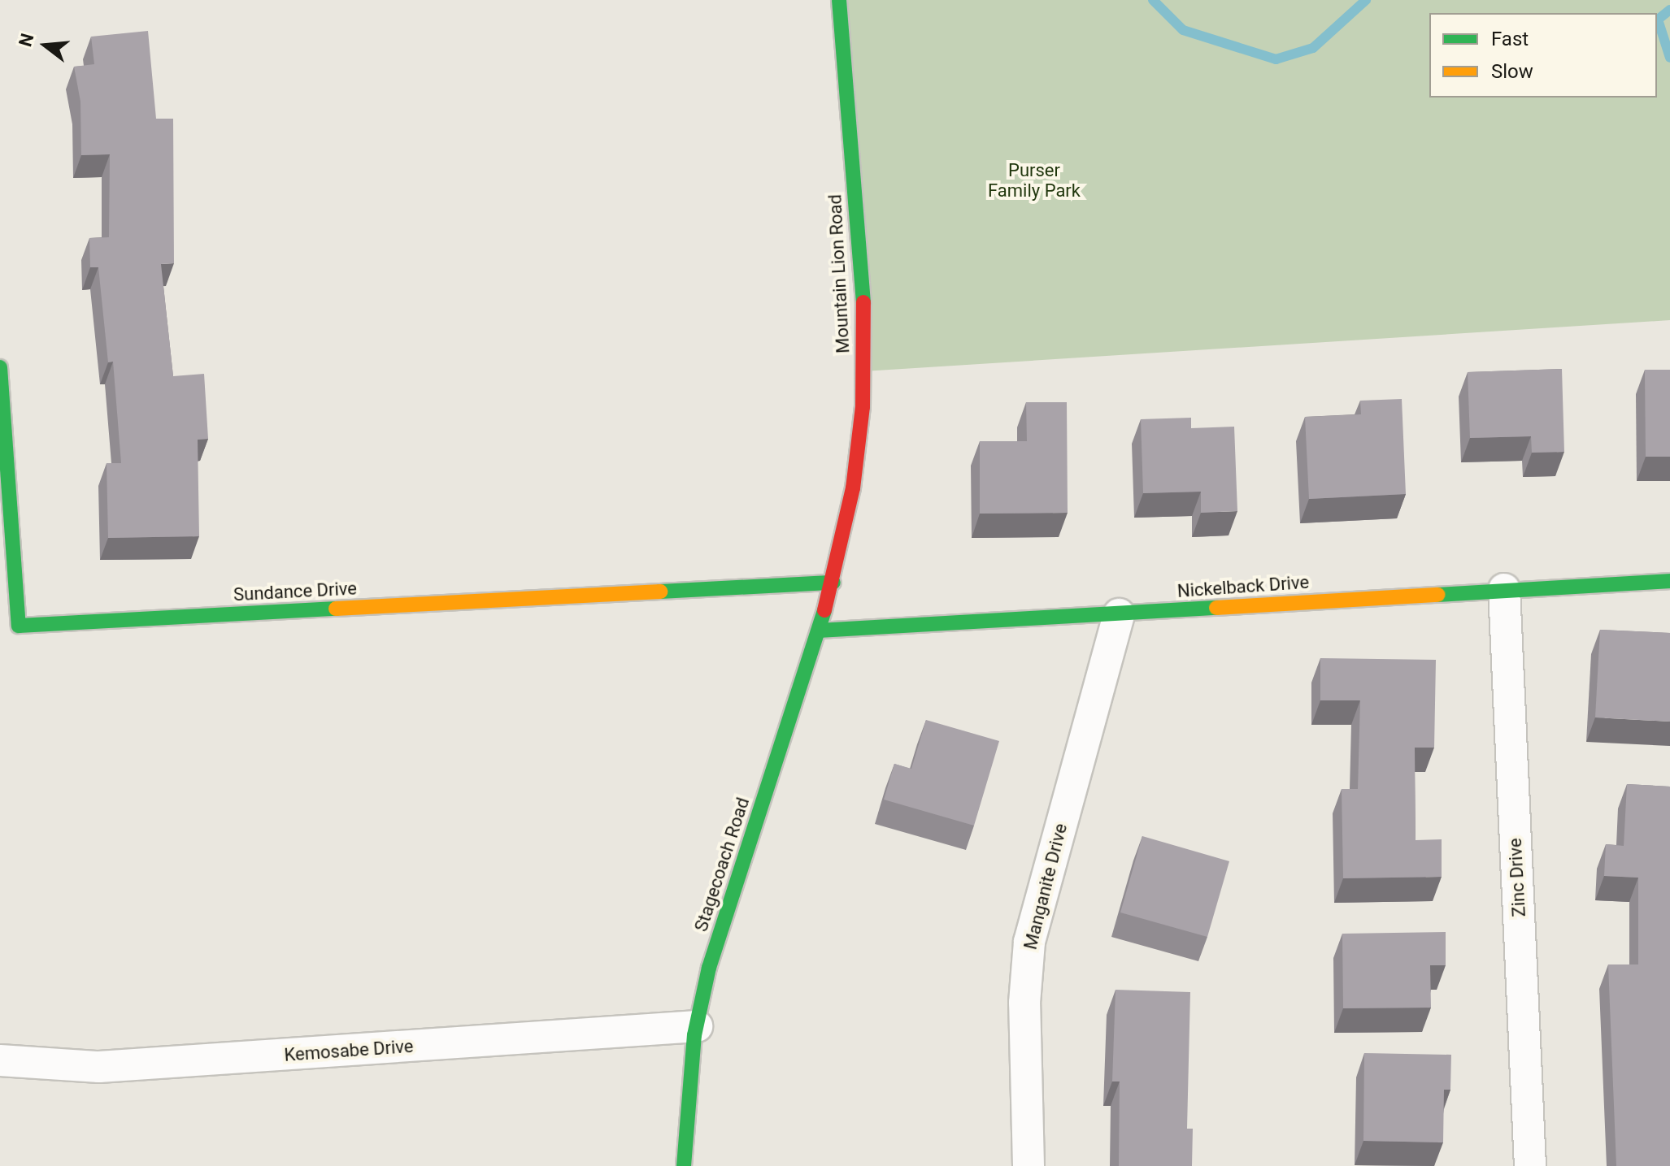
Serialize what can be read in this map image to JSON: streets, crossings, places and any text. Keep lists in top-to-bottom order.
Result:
{
  "streets": {
    "street": [
      "Mountain Lion Road",
      "Nickelback Drive",
      "Sundance Drive",
      "Stagecoach Road",
      "Zinc Drive",
      "Manganite Drive",
      "Kemosabe Drive"
    ]
  },
  "crossings": [
    ["Mountain Lion Road", "Sundance Drive"],
    ["Mountain Lion Road", "Stagecoach Road"],
    ["Nickelback Drive", "Stagecoach Road"],
    ["Nickelback Drive", "Zinc Drive"],
    ["Nickelback Drive", "Manganite Drive"],
    ["Sundance Drive", "Stagecoach Road"],
    ["Stagecoach Road", "Kemosabe Drive"]
  ],
  "parks": ["Purser Family Park"],
  "legend": ["Fast", "Slow"],
  "north": "left"
}
